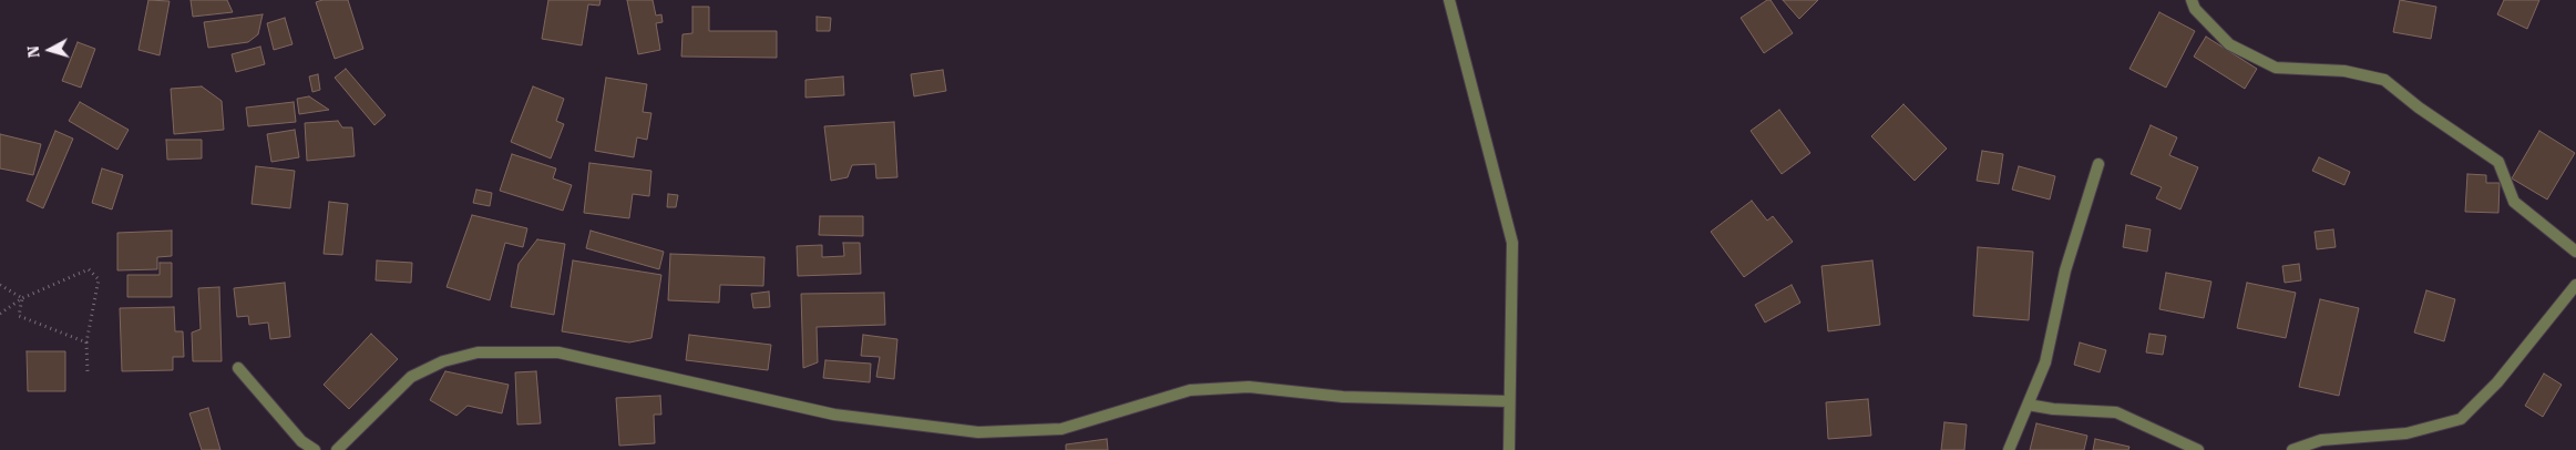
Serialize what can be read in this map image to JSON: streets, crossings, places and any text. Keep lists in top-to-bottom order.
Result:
{
  "north": "left"
}
